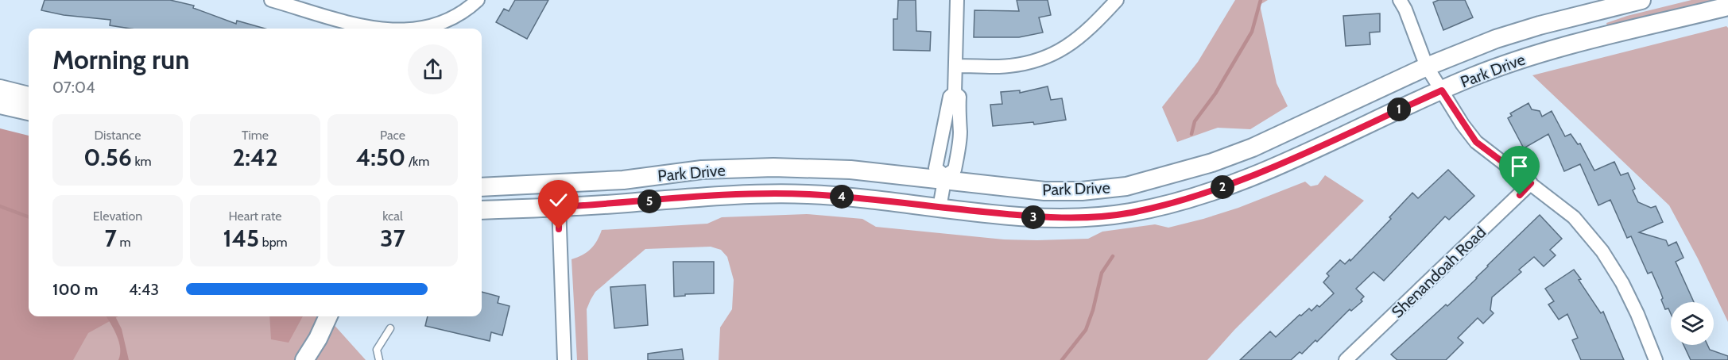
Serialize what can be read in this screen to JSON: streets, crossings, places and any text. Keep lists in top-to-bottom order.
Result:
{
  "streets": {
    "street": ["Park Drive", "Shenandoah Road"]
  },
  "page": {
    "heading": ["Morning run", "07:04"],
    "pins": [
      "1",
      "2",
      "4",
      "5",
      "3"
    ],
    "stats": [
      ["Distance", "0.56 km"],
      ["Time", "2:42"],
      ["Pace", "4:50 /km"],
      ["Elevation", "7 m"],
      ["Heart rate", "145 bpm"],
      ["kcal", "37"]
    ],
    "list": [
      {
        "name": "100 m",
        "note": "4:43"
      }
    ]
  }
}
